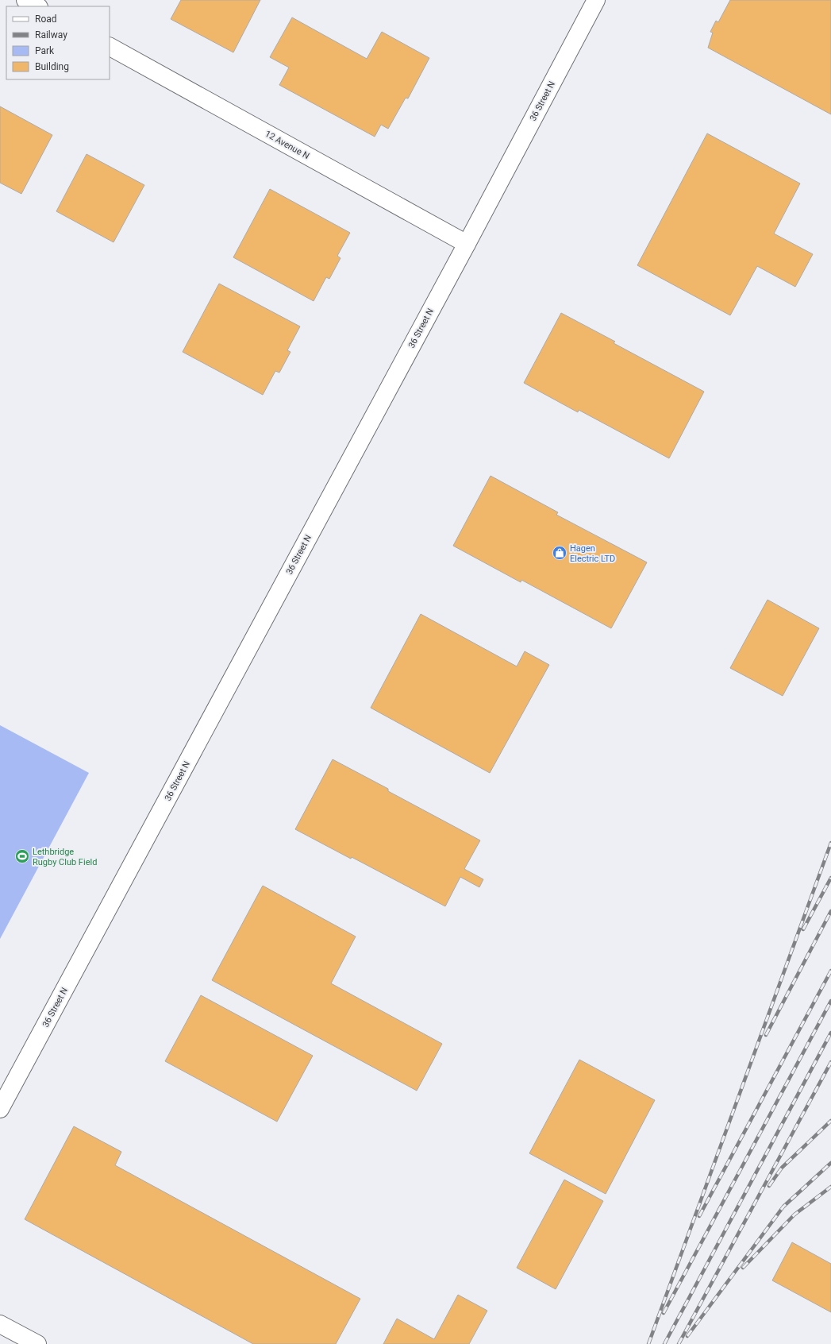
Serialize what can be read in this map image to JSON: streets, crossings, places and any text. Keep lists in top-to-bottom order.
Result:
{
  "streets": {
    "street": ["36 Street N", "12 Avenue N"]
  },
  "crossings": [
    ["36 Street N", "12 Avenue N"]
  ],
  "places": {
    "shop": ["Hagen Electric LTD"],
    "sports": ["Lethbridge Rugby Club Field"]
  },
  "legend": [
    "Road",
    "Railway",
    "Park",
    "Building"
  ]
}
